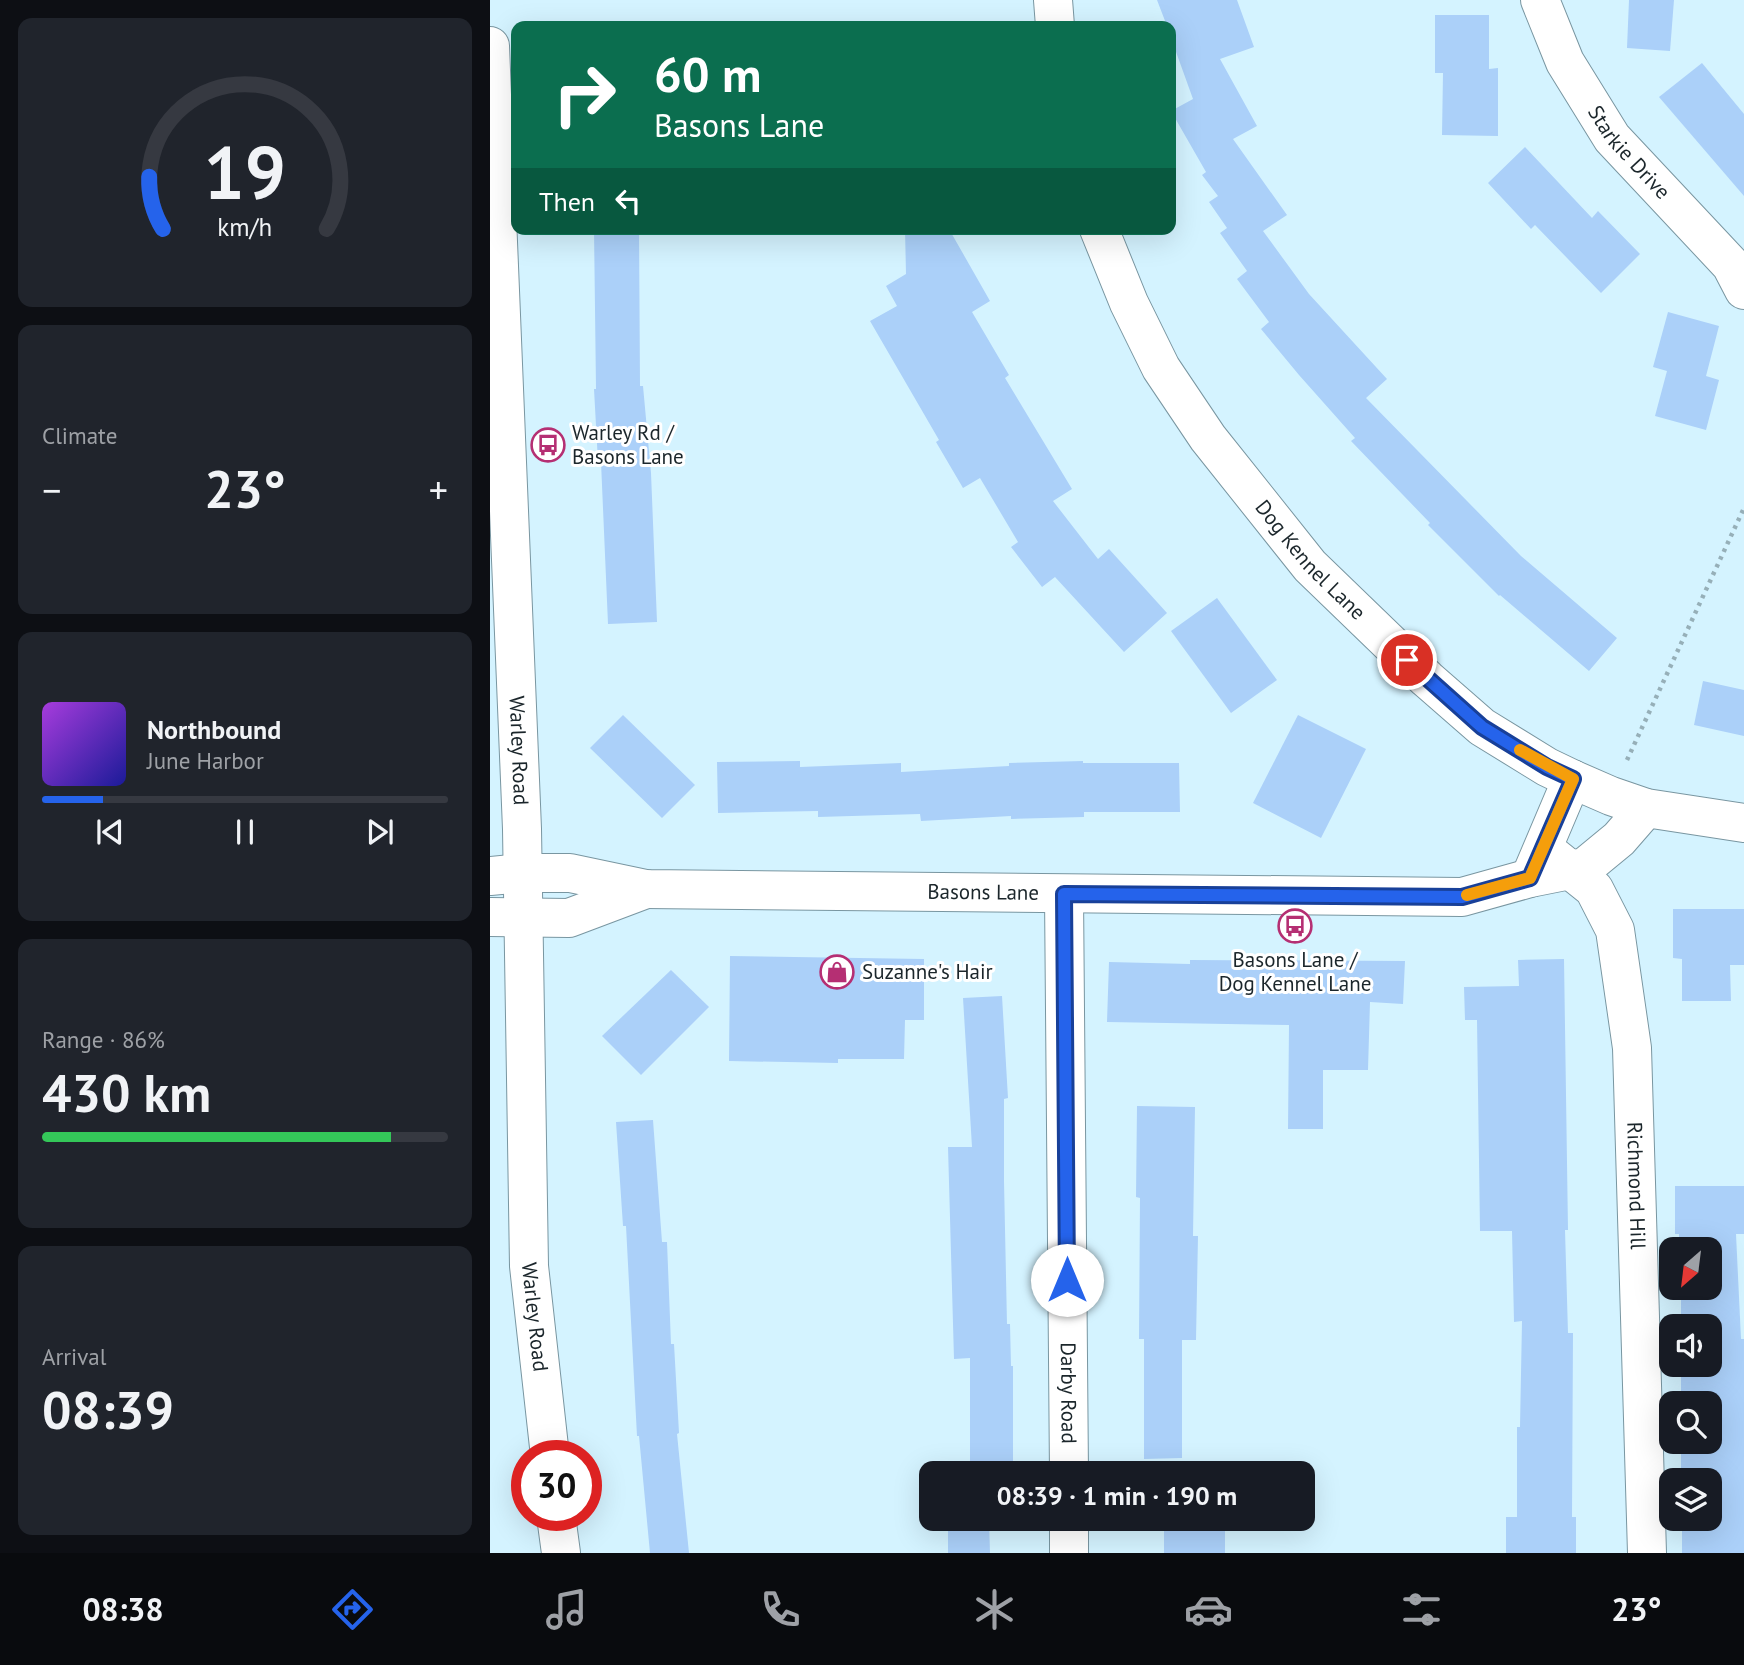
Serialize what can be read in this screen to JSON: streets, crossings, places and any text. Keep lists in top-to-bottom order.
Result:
{
  "streets": {
    "street": [
      "Starkie Drive",
      "Dog Kennel Lane",
      "Warley Road",
      "Basons Lane",
      "Richmond Hill",
      "Darby Road"
    ]
  },
  "crossings": [
    ["Dog Kennel Lane", "Basons Lane"],
    ["Warley Road", "Basons Lane"],
    ["Basons Lane", "Richmond Hill"],
    ["Basons Lane", "Darby Road"]
  ],
  "places": {
    "bus stop": ["Warley Rd / Basons Lane", "Basons Lane / Dog Kennel Lane"],
    "shop": ["Suzanne's Hair"]
  },
  "north": "bottom left",
  "page": {
    "turn": ["60 m", "Basons Lane"],
    "then": "Then",
    "tile": [
      "Climate",
      ["Range · 86%", "430 km"],
      ["Arrival", "08:39"]
    ],
    "heat": ["−", "23°", "+"],
    "song": ["Northbound", "June Harbor"],
    "limit": "30",
    "trip": "08:39 · 1 min · 190 m",
    "tabs": ["08:38", "23°"],
    "gauge": ["19", "km/h"]
  }
}
